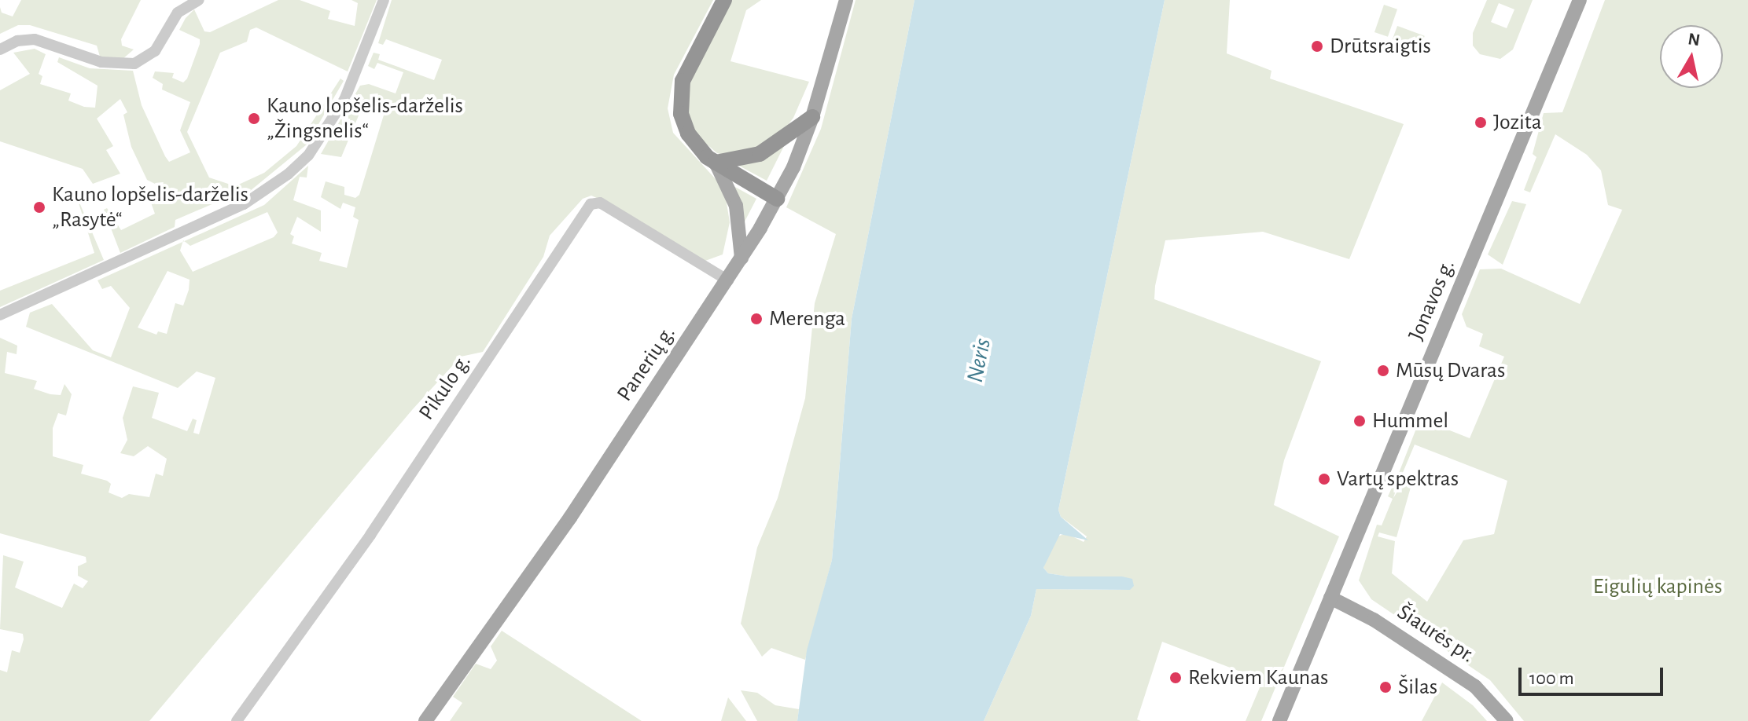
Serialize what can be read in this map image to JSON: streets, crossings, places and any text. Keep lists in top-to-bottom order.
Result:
{
  "streets": {
    "main road": ["Jonavos g.", "Panerių g.", "Šiaurės pr."],
    "street": ["Pikulo g."]
  },
  "crossings": [
    ["Jonavos g.", "Šiaurės pr."],
    ["Panerių g.", "Pikulo g."]
  ],
  "water": ["Neris"],
  "parks": ["Eigulių kapinės"],
  "places": [
    "Drūtsraigtis",
    "Kauno lopšelis-darželis „Žingsnelis“",
    "Jozita",
    "Kauno lopšelis-darželis „Rasytė“",
    "Merenga",
    "Mūsų Dvaras",
    "Hummel",
    "Vartų spektras",
    "Rekviem Kaunas",
    "Šilas"
  ],
  "scale_bar": "100 m",
  "north": "top"
}
